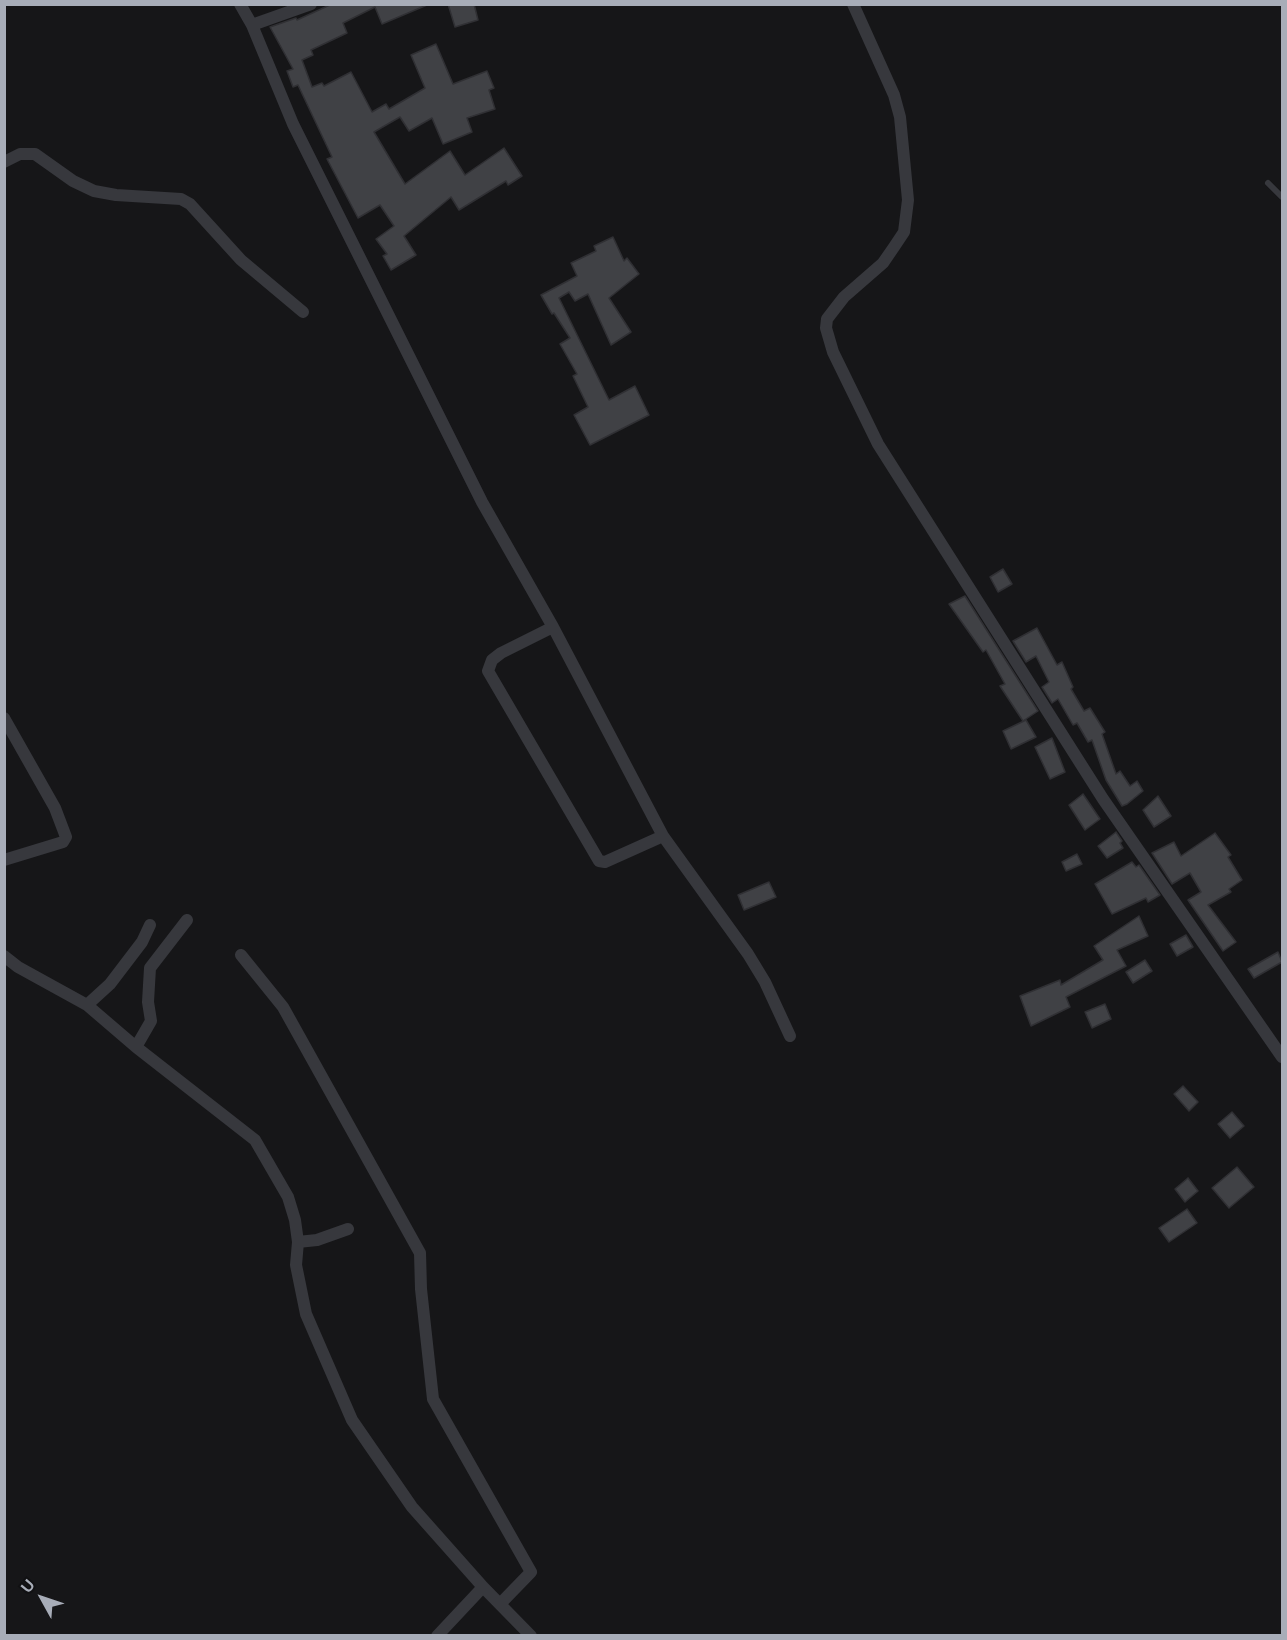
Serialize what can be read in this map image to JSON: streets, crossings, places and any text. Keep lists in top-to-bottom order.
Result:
{
  "north": "top left"
}
